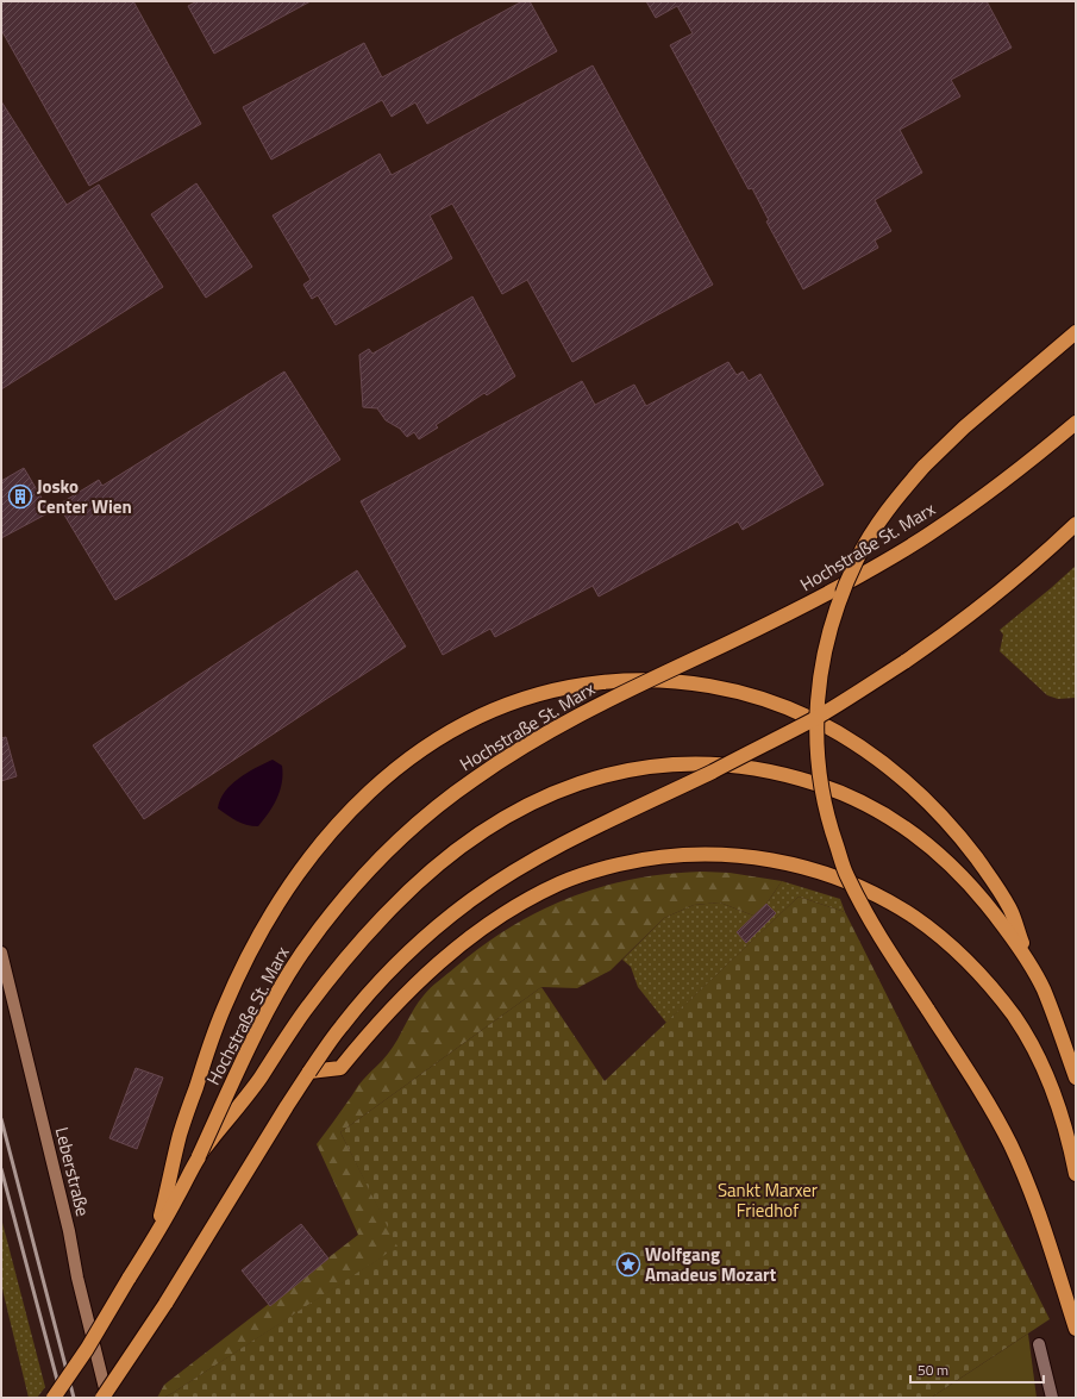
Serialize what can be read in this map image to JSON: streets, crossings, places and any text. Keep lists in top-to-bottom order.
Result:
{
  "streets": {
    "highway": ["Hochstraße St. Marx"],
    "street": ["Leberstraße"]
  },
  "parks": ["Sankt Marxer Friedhof"],
  "places": {
    "building": ["Josko Center Wien"],
    "place": ["Wolfgang Amadeus Mozart"]
  },
  "scale_bar": "50 m"
}
